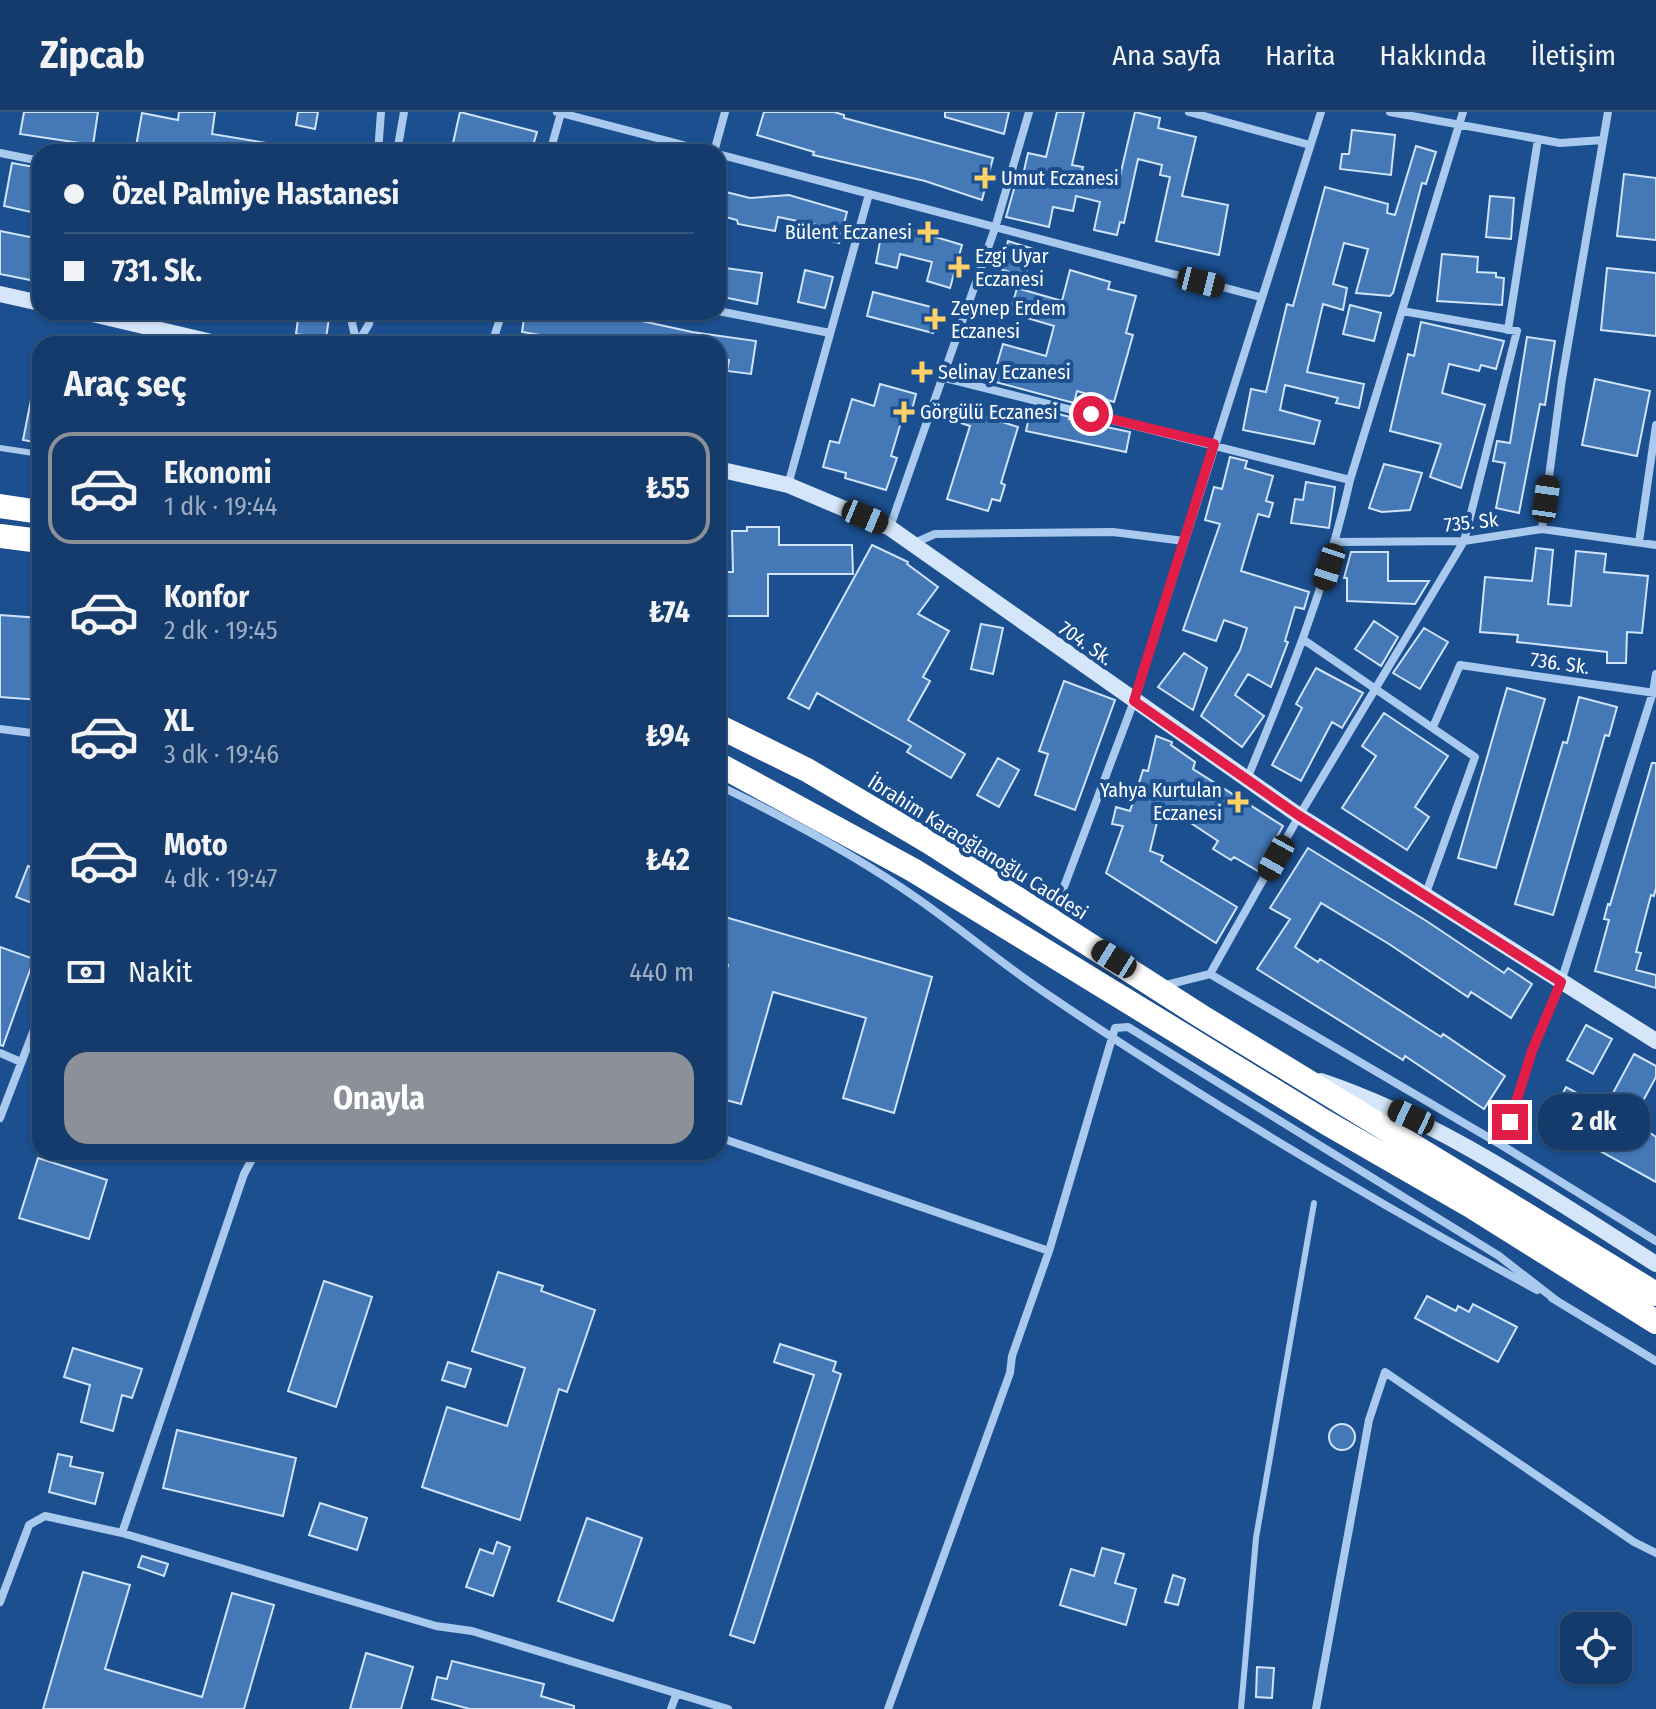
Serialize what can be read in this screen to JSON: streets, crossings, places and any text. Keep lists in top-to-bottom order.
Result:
{
  "streets": {
    "highway": ["İbrahim Karaoğlanoğlu Caddesi"],
    "street": ["735. Sk", "704. Sk.", "736. Sk."]
  },
  "places": {
    "health": [
      "Umut Eczanesi",
      "Bülent Eczanesi",
      "Ezgi Uyar Eczanesi",
      "Zeynep Erdem Eczanesi",
      "Selinay Eczanesi",
      "Görgülü Eczanesi",
      "Yahya Kurtulan Eczanesi"
    ]
  },
  "page": {
    "header": "Zipcab",
    "nav": [
      "Ana sayfa",
      "Harita",
      "Hakkında",
      "İletişim"
    ],
    "banner": ["Özel Palmiye Hastanesi", "731. Sk."],
    "heading": "Araç seç",
    "list": [
      {
        "name": "Ekonomi",
        "note": "1 dk · 19:44",
        "value": "₺55"
      },
      {
        "name": "Konfor",
        "note": "2 dk · 19:45",
        "value": "₺74"
      },
      {
        "name": "XL",
        "note": "3 dk · 19:46",
        "value": "₺94"
      },
      {
        "name": "Moto",
        "note": "4 dk · 19:47",
        "value": "₺42"
      }
    ],
    "pay": ["Nakit", "440 m"],
    "buttons": "Onayla",
    "bubble": "2 dk"
  }
}
